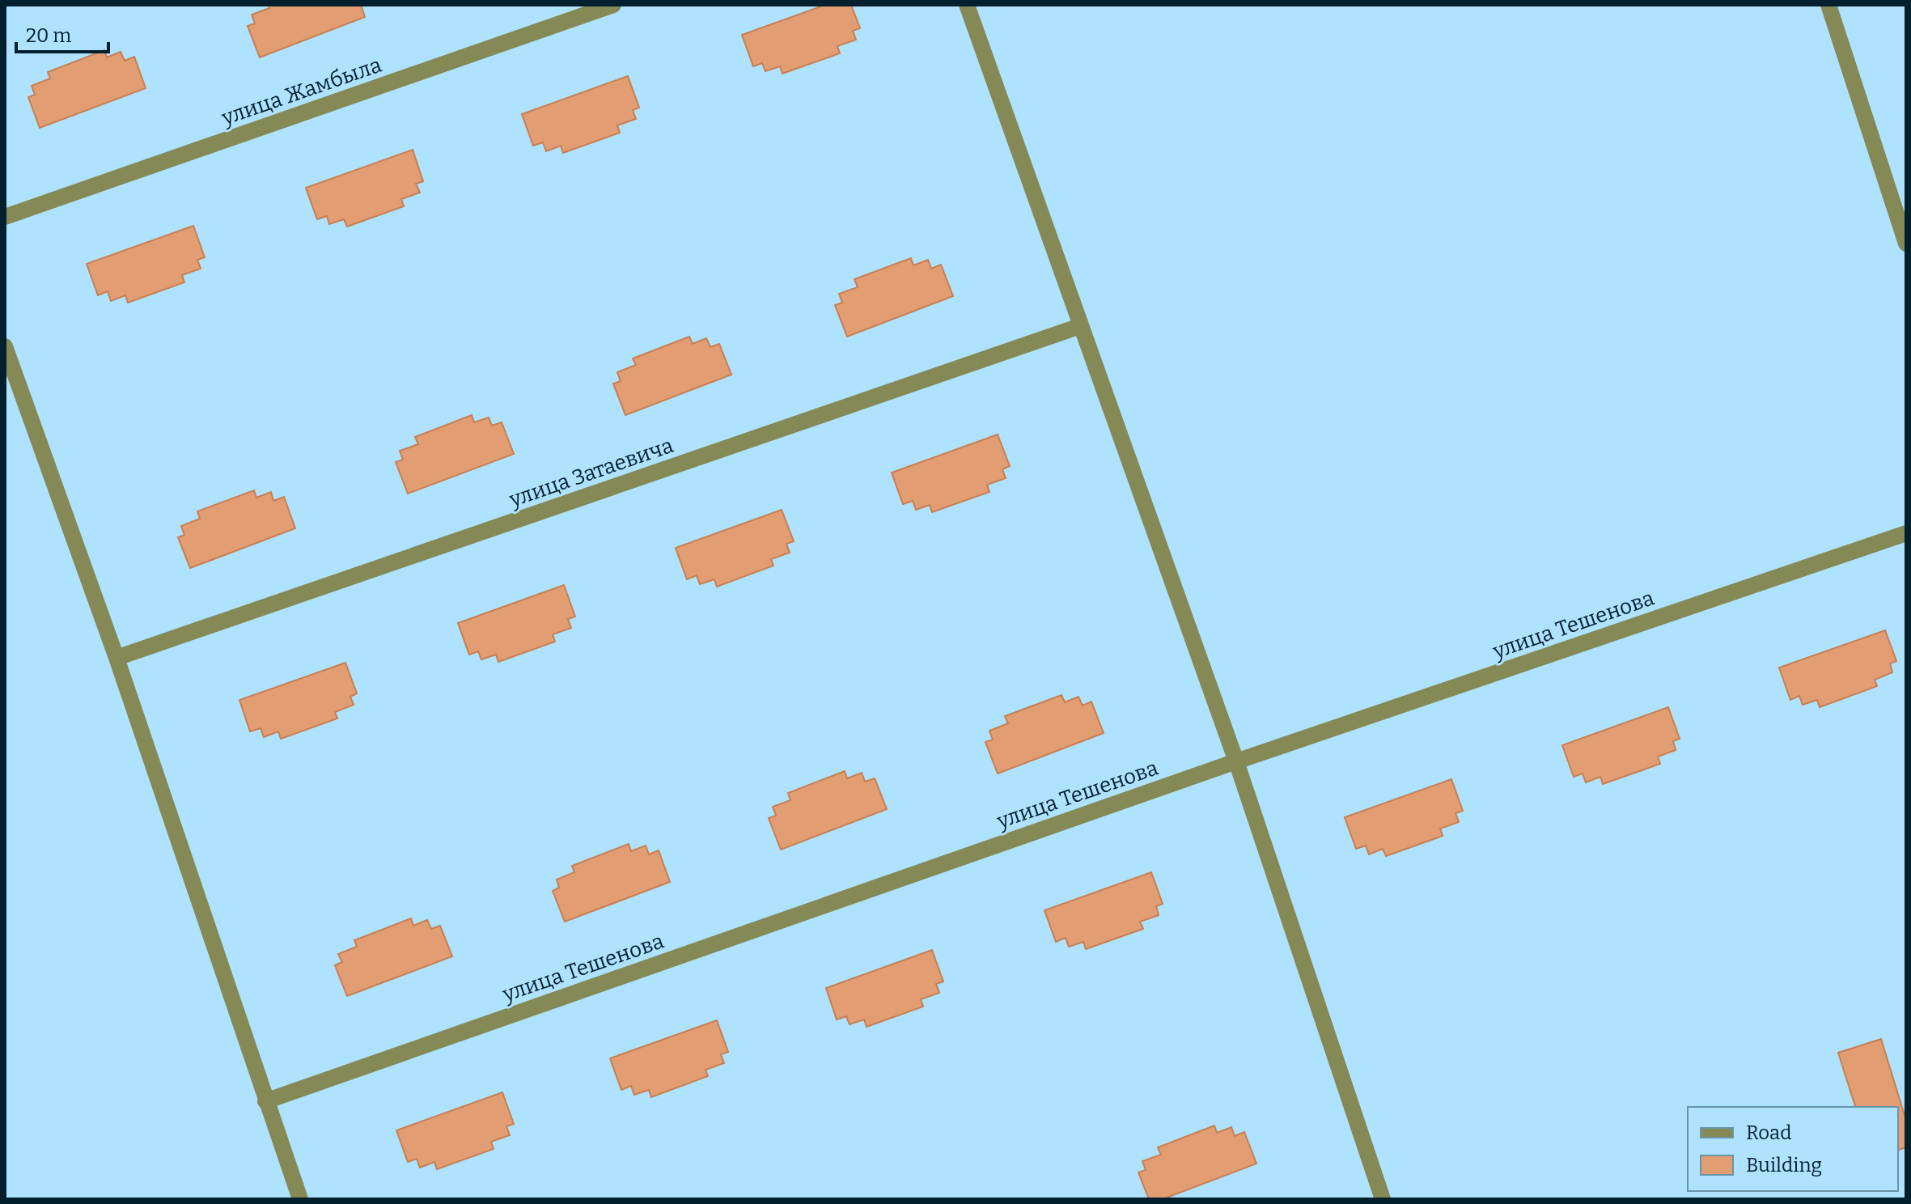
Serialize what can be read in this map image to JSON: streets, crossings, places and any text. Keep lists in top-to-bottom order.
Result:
{
  "streets": {
    "street": ["улица Жамбыла", "улица Затаевича", "улица Тешенова"]
  },
  "legend": ["Road", "Building"],
  "scale_bar": "20 m"
}
